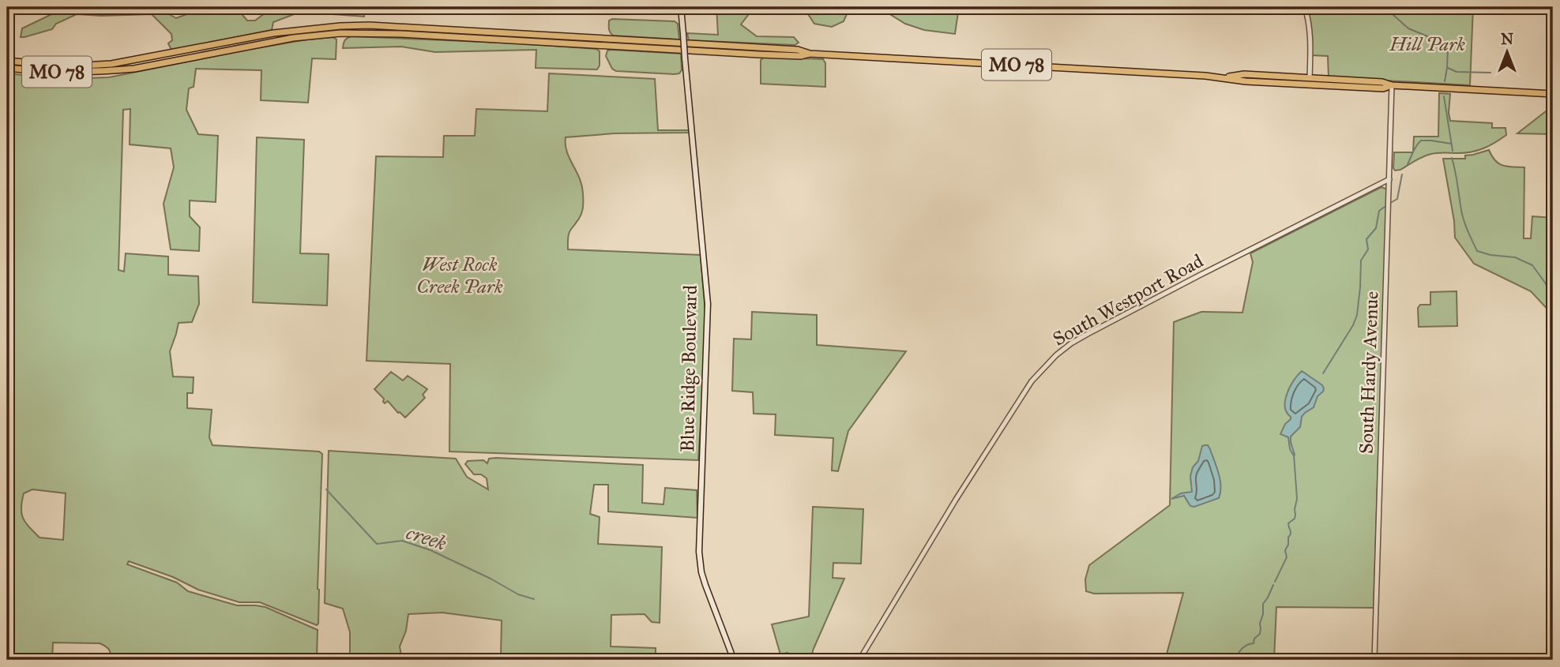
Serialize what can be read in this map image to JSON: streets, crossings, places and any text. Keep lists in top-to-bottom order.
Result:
{
  "streets": {
    "main road": ["MO 78", "Blue Ridge Boulevard"],
    "street": ["South Westport Road", "South Hardy Avenue"]
  },
  "crossings": [
    ["MO 78", "South Hardy Avenue"],
    ["South Westport Road", "South Hardy Avenue"]
  ],
  "water": ["creek"],
  "parks": ["Hill Park", "West Rock Creek Park"],
  "north": "top"
}
